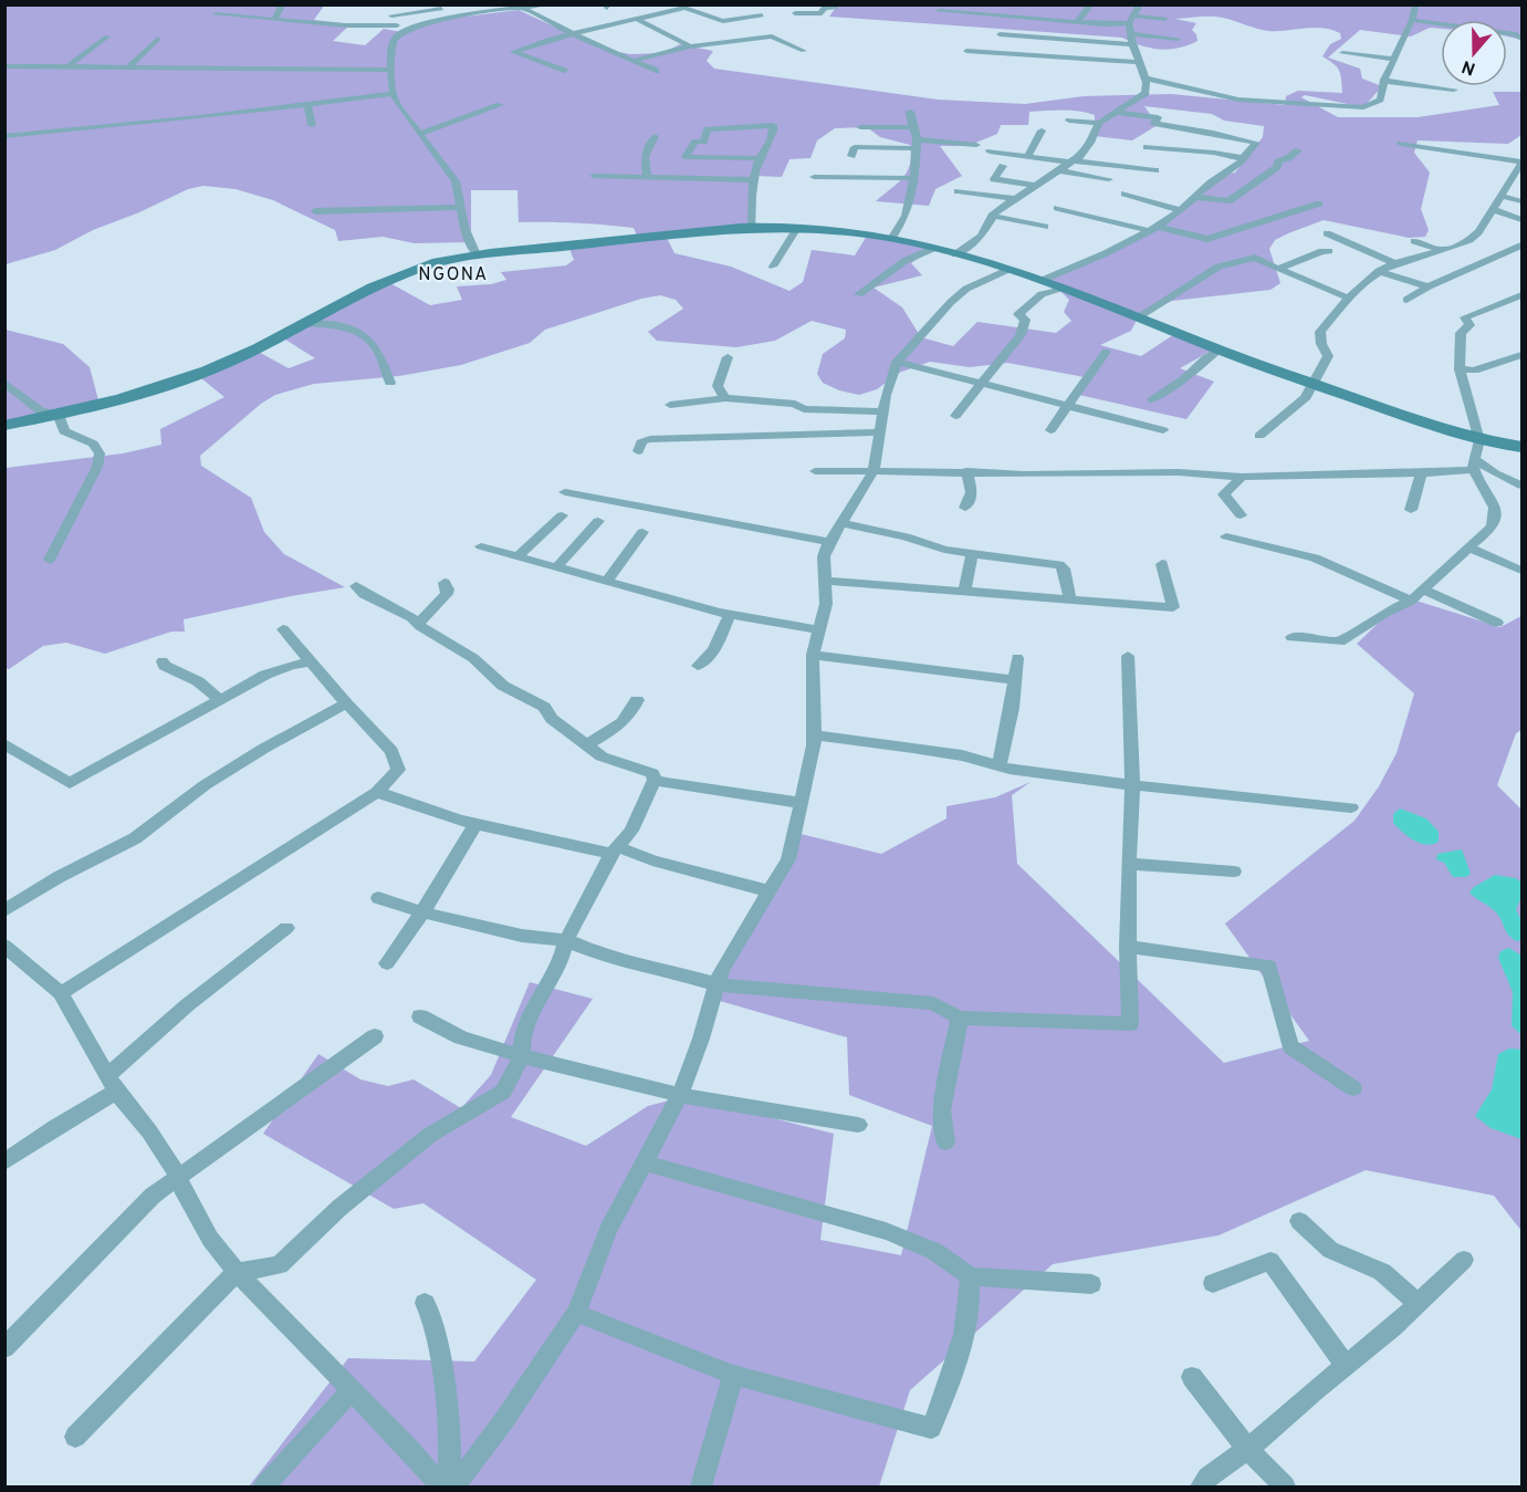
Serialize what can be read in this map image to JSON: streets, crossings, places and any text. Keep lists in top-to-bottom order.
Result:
{
  "districts": ["NGONA"],
  "north": "bottom"
}
